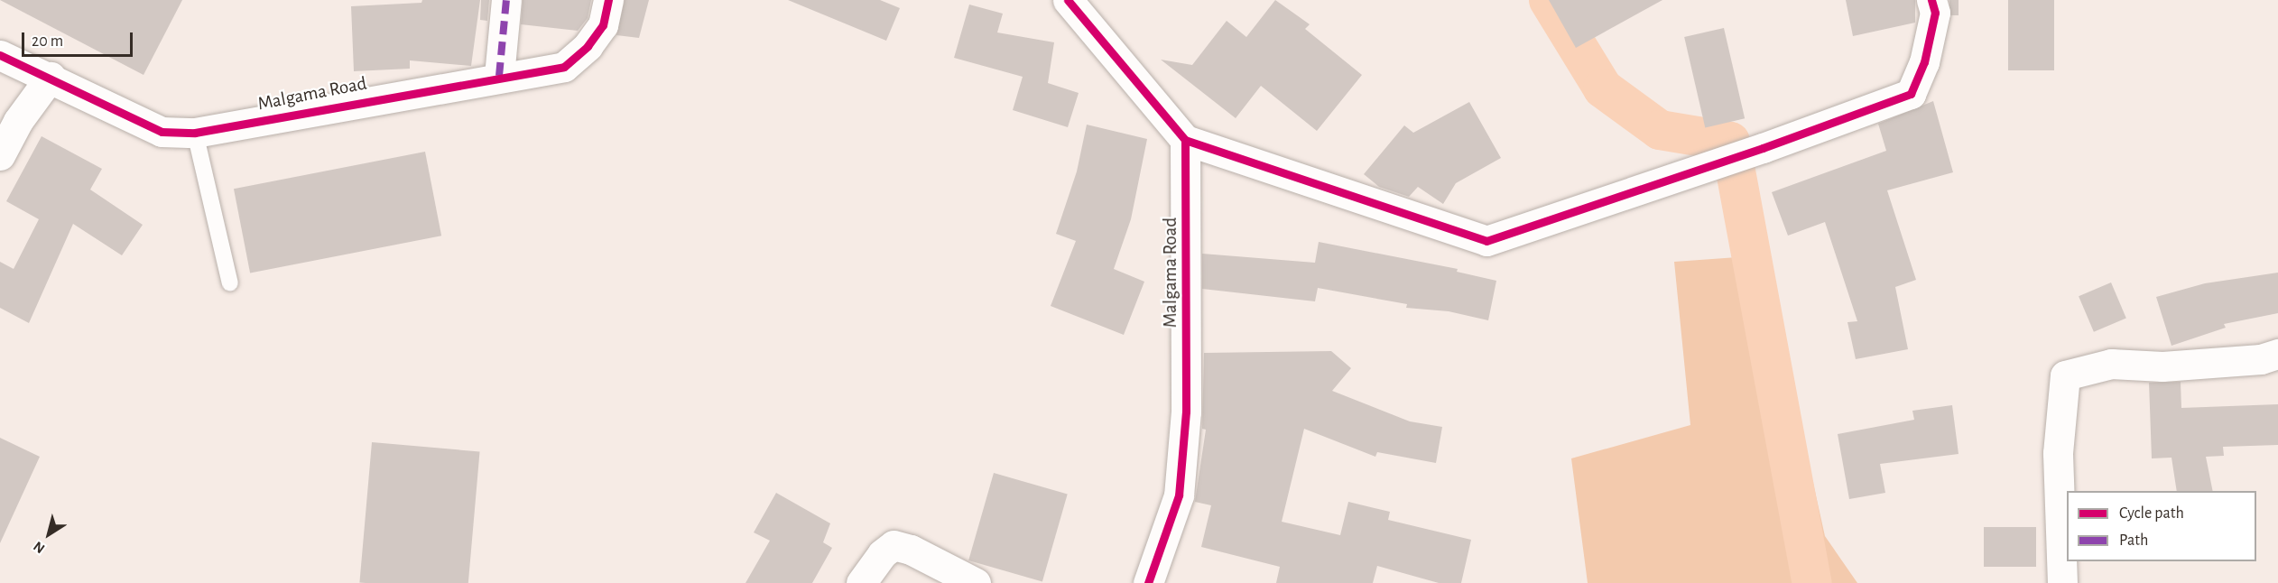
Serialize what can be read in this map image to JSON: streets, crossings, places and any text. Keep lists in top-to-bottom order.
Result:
{
  "streets": {
    "street": ["Malgama Road"]
  },
  "legend": ["Cycle path", "Path"],
  "scale_bar": "20 m",
  "north": "bottom left"
}
